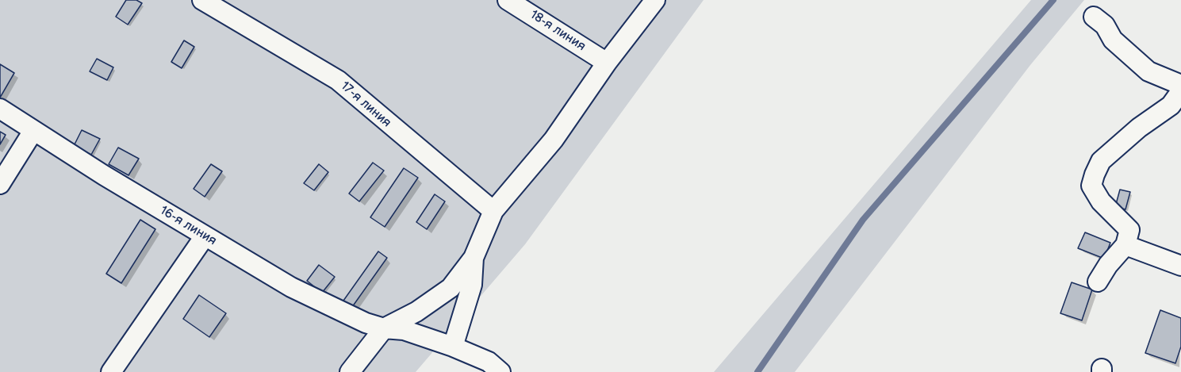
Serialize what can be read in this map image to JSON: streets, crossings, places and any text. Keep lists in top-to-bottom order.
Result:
{
  "streets": {
    "street": ["18-я линия", "17-я линия", "16-я линия"]
  }
}
